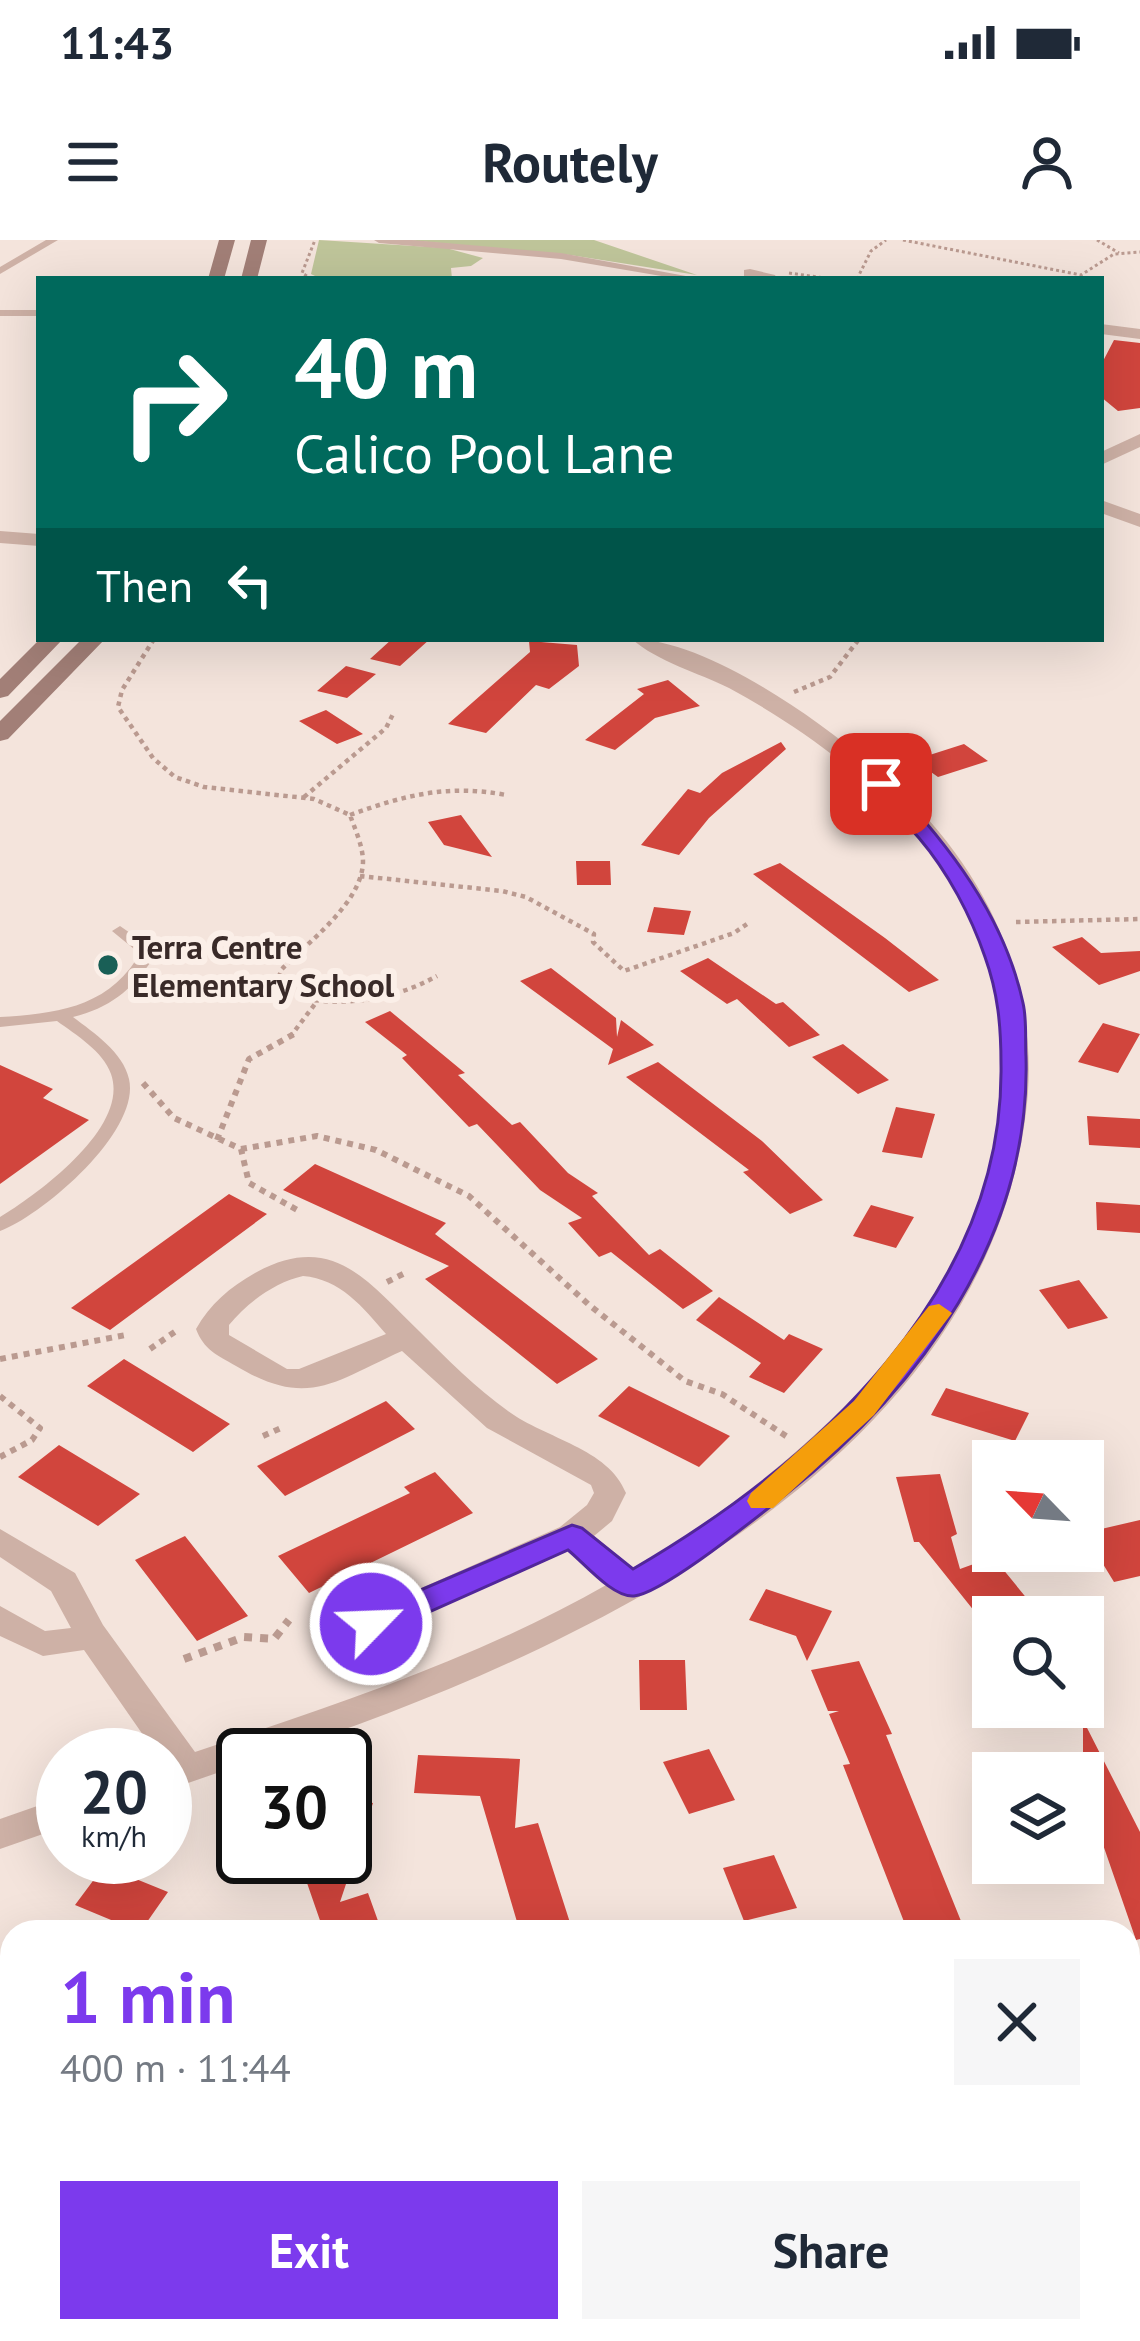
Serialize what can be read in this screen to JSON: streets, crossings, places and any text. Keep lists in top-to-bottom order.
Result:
{
  "places": ["Terra Centre Elementary School"],
  "north": "top left",
  "page": {
    "status": "11:43",
    "header": "Routely",
    "turn": ["40 m", "Calico Pool Lane"],
    "then": "Then",
    "speed": "20 km/h",
    "limit": "30",
    "heading": ["1 min", "400 m · 11:44"],
    "buttons": ["Exit", "Share"]
  }
}
